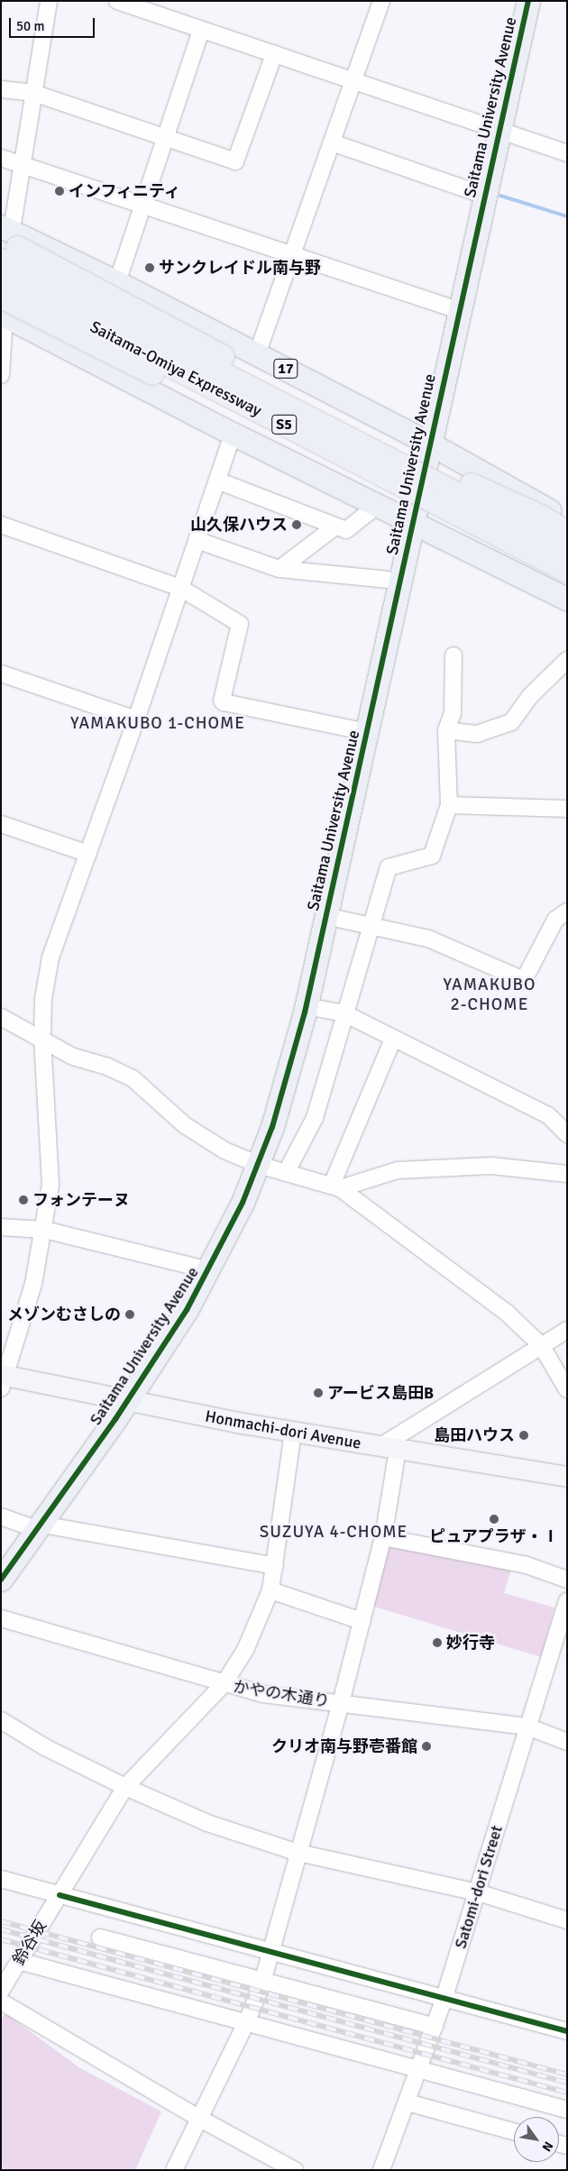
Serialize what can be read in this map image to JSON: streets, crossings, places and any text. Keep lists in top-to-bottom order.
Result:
{
  "streets": {
    "highway": [
      "Saitama University Avenue",
      "Saitama-Omiya Expressway",
      "17",
      "S5"
    ],
    "main road": ["Honmachi-dori Avenue"],
    "street": ["かやの木通り", "Satomi-dori Street", "鈴谷坂"]
  },
  "crossings": [
    ["Saitama University Avenue", "17"],
    ["Saitama University Avenue", "Honmachi-dori Avenue"],
    ["Saitama-Omiya Expressway", "17"],
    ["Honmachi-dori Avenue", "鈴谷坂"],
    ["かやの木通り", "Satomi-dori Street"],
    ["かやの木通り", "鈴谷坂"]
  ],
  "districts": ["YAMAKUBO 1-CHOME", "YAMAKUBO 2-CHOME", "SUZUYA 4-CHOME"],
  "places": [
    "インフィニティ",
    "サンクレイドル南与野",
    "山久保ハウス",
    "フォンテーヌ",
    "メゾンむさしの",
    "アービス島田B",
    "島田ハウス",
    "ピュアプラザ・Ⅰ",
    "妙行寺",
    "クリオ南与野壱番館"
  ],
  "scale_bar": "50 m",
  "north": "bottom right"
}
